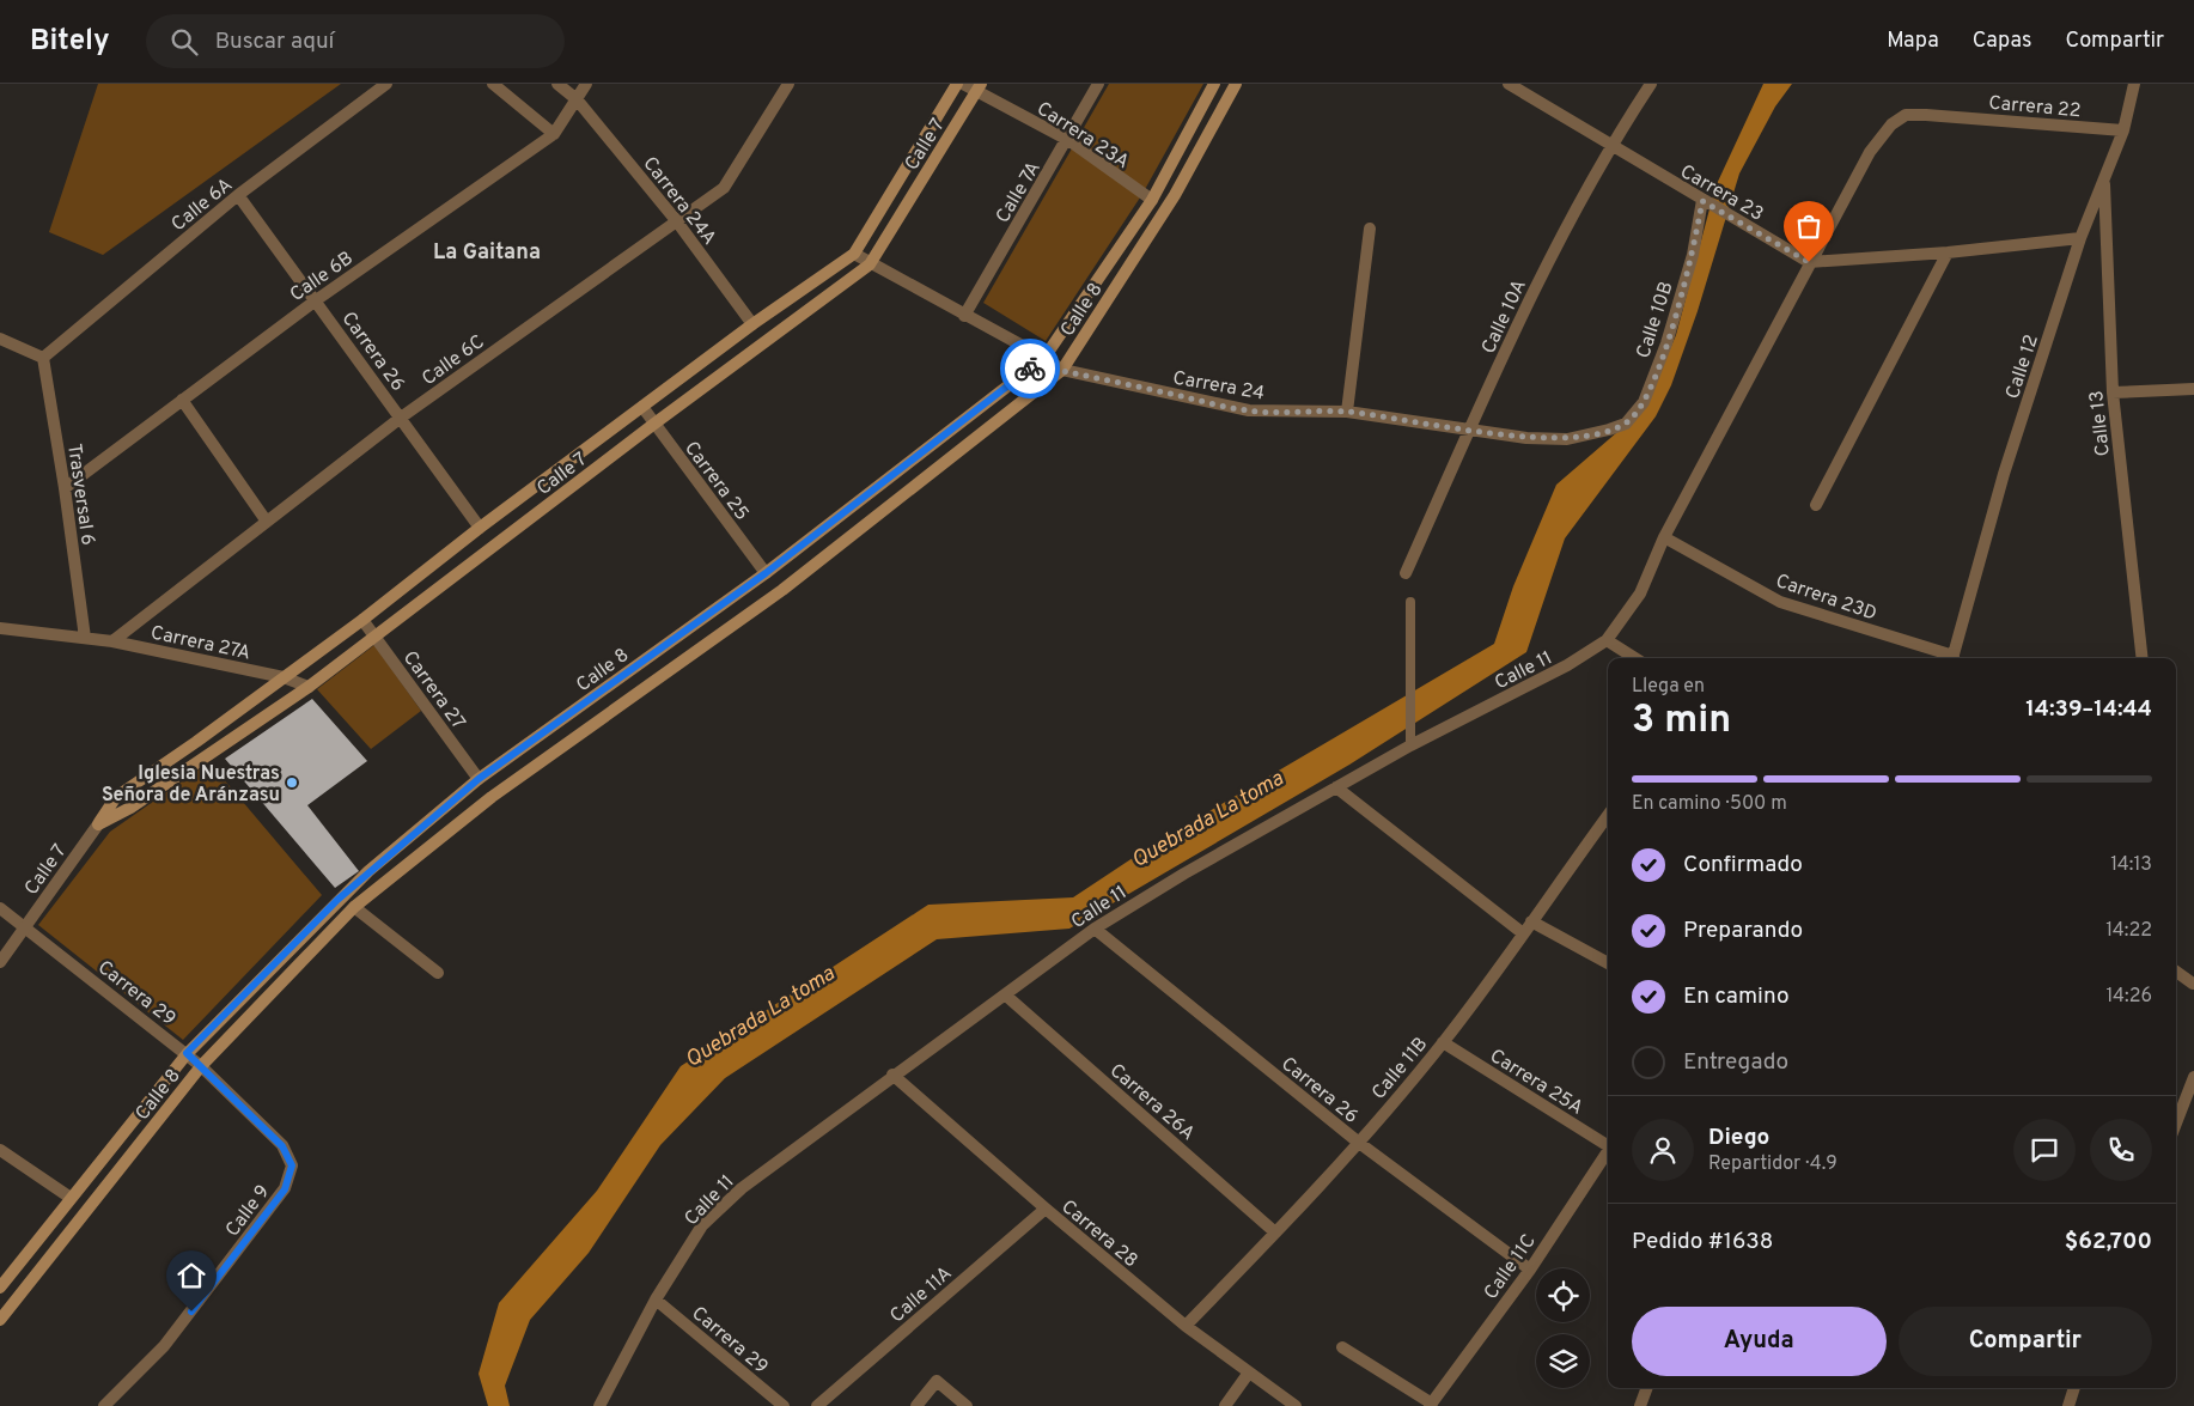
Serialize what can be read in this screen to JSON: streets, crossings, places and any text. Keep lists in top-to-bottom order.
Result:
{
  "streets": {
    "main road": ["Calle 7", "Calle 8"],
    "street": [
      "Carrera 22",
      "Carrera 23A",
      "Calle 7A",
      "Carrera 23",
      "Carrera 24A",
      "Calle 6A",
      "Calle 6B",
      "Calle 10A",
      "Calle 10B",
      "Carrera 26",
      "Calle 6C",
      "Calle 12",
      "Carrera 24",
      "Calle 13",
      "Carrera 25",
      "Trasversal 6",
      "Carrera 23D",
      "Carrera 27A",
      "Calle 11",
      "Carrera 27",
      "Carrera 29",
      "Calle 11B",
      "Carrera 25A",
      "Carrera 26A",
      "Calle 9",
      "Carrera 28",
      "Calle 11C",
      "Calle 11A"
    ]
  },
  "crossings": [
    ["Carrera 22", "Carrera 23"],
    ["Carrera 22", "Calle 12"],
    ["Carrera 22", "Calle 11"],
    ["Carrera 23A", "Calle 7"],
    ["Carrera 23A", "Calle 7A"],
    ["Carrera 23A", "Calle 8"],
    ["Calle 7", "Carrera 24A"],
    ["Calle 7", "Carrera 26"],
    ["Calle 7", "Carrera 24"],
    ["Calle 7", "Carrera 25"],
    ["Calle 7", "Carrera 27A"],
    ["Calle 7", "Carrera 27"],
    ["Calle 7", "Carrera 29"],
    ["Calle 7A", "Carrera 24"],
    ["Carrera 23", "Calle 10A"],
    ["Carrera 23", "Calle 10B"],
    ["Carrera 23", "Calle 11"],
    ["Carrera 24A", "Calle 6B"],
    ["Carrera 24A", "Calle 6C"],
    ["Calle 6A", "Carrera 26"],
    ["Calle 6A", "Trasversal 6"],
    ["Calle 6B", "Carrera 26"],
    ["Calle 6B", "Trasversal 6"],
    ["Calle 8", "Carrera 24"],
    ["Calle 8", "Carrera 25"],
    ["Calle 8", "Carrera 27"],
    ["Calle 8", "Carrera 29"],
    ["Calle 10A", "Carrera 24"],
    ["Calle 10B", "Carrera 24"],
    ["Carrera 26", "Calle 6C"],
    ["Carrera 26", "Calle 11"],
    ["Carrera 26", "Calle 11B"],
    ["Carrera 26", "Calle 11C"],
    ["Calle 6C", "Carrera 27A"],
    ["Calle 12", "Calle 13"],
    ["Trasversal 6", "Carrera 27A"],
    ["Carrera 23D", "Calle 11"],
    ["Calle 11", "Carrera 29"],
    ["Calle 11", "Carrera 26A"],
    ["Calle 11", "Carrera 28"],
    ["Carrera 29", "Calle 9"],
    ["Calle 11B", "Carrera 25A"],
    ["Calle 11B", "Carrera 26A"],
    ["Calle 11B", "Carrera 28"],
    ["Carrera 28", "Calle 11A"]
  ],
  "districts": ["La Gaitana"],
  "water": ["Quebrada La toma"],
  "places": ["Iglesia Nuestras Señora de Aránzasu"],
  "page": {
    "header": "Bitely",
    "search": "Buscar aquí",
    "nav": ["Mapa", "Capas", "Compartir"],
    "heading": ["3 min", "Llega en", "14:39–14:44"],
    "panel": [
      "Diego",
      "Repartidor · 4.9",
      "Pedido #1638",
      "$62,700"
    ],
    "bar": "En camino · 500 m",
    "list": [
      ["Confirmado", "14:13"],
      ["Preparando", "14:22"],
      ["En camino", "14:26"],
      "Entregado"
    ],
    "buttons": ["Ayuda", "Compartir"]
  }
}
